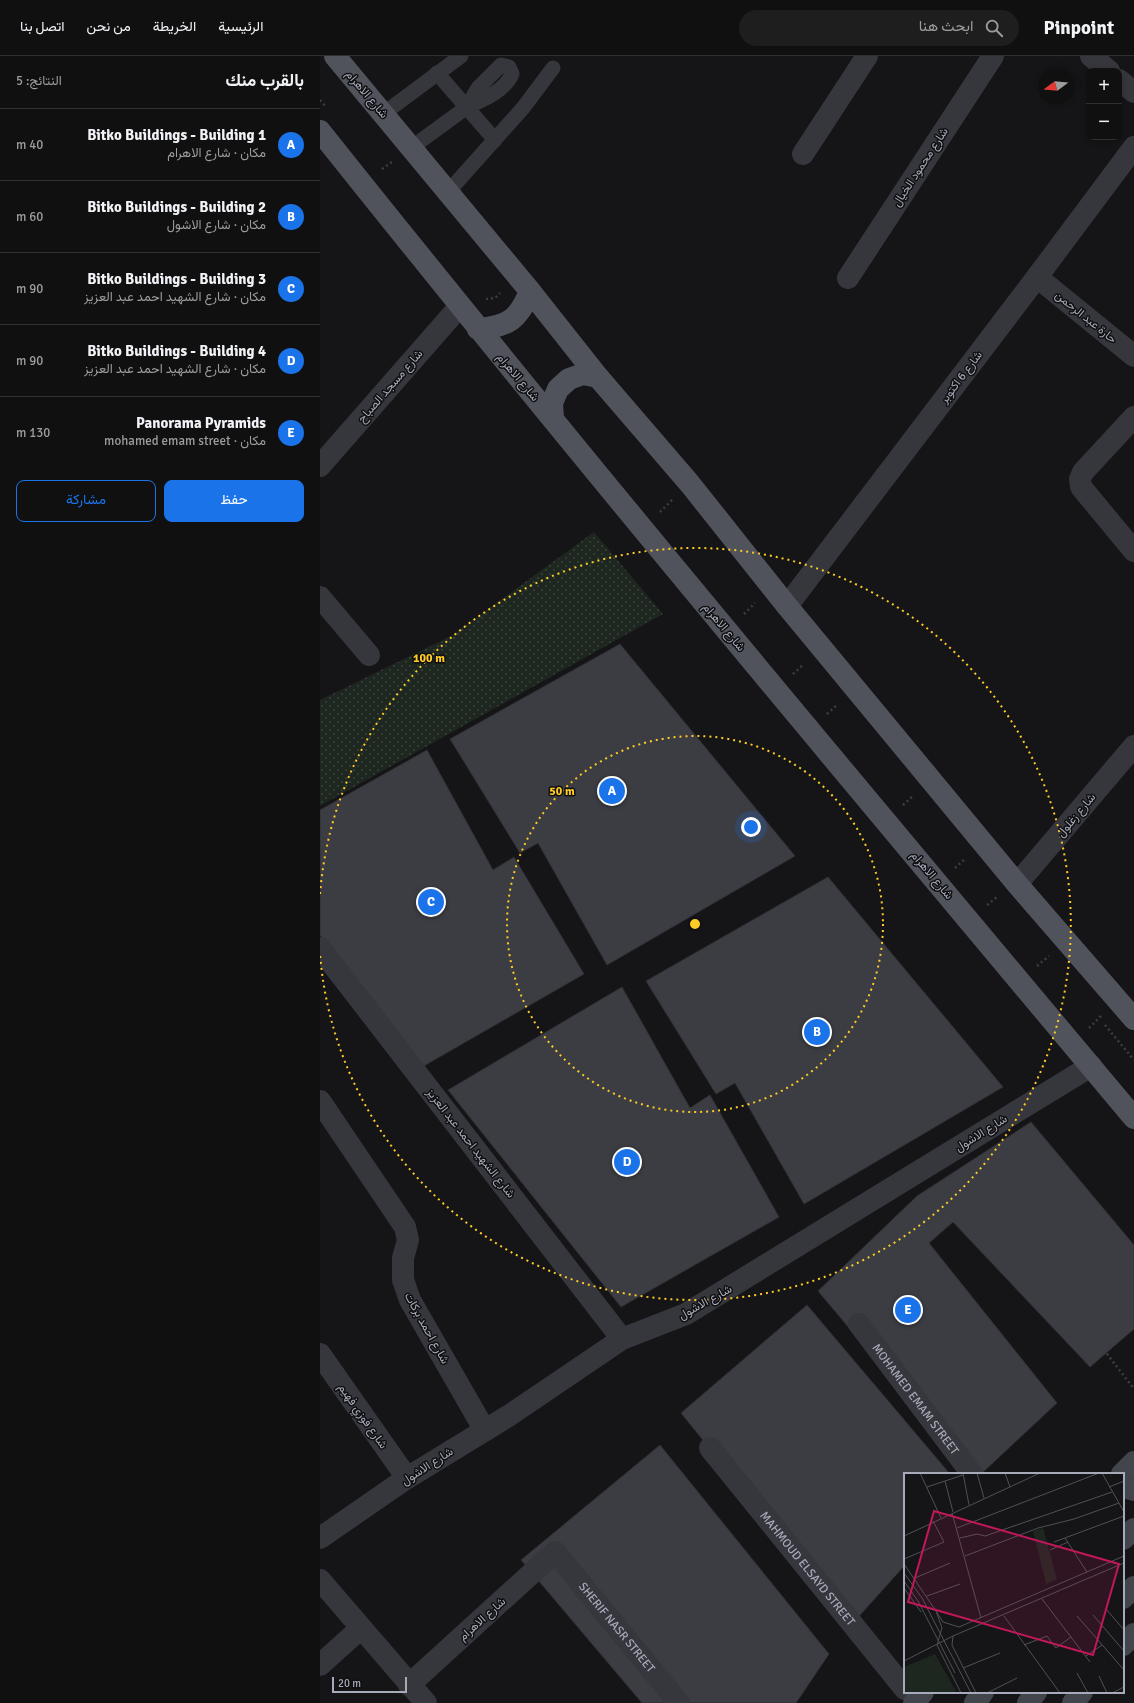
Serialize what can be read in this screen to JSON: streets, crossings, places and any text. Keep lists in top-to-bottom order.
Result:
{
  "streets": {
    "main road": ["شارع الاهرام"],
    "street": [
      "شارع محمود الخيال",
      "حارة عبد الرحمن",
      "شارع 6 اكتوبر",
      "شارع مسجد الصباح",
      "شارع زغلول",
      "شارع الاشول",
      "شارع الشهيد احمد عبد العزيز",
      "شارع احمد بركات",
      "MOHAMED EMAM STREET",
      "شارع فوزي فهيم",
      "MAHMOUD ELSAYD STREET",
      "SHERIF NASR STREET"
    ]
  },
  "crossings": [
    ["شارع الاهرام", "شارع 6 اكتوبر"],
    ["شارع الاهرام", "شارع مسجد الصباح"],
    ["شارع الاهرام", "شارع زغلول"],
    ["شارع الاهرام", "شارع الاشول"],
    ["شارع الاهرام", "SHERIF NASR STREET"],
    ["حارة عبد الرحمن", "شارع 6 اكتوبر"],
    ["شارع الاشول", "شارع الشهيد احمد عبد العزيز"],
    ["شارع الاشول", "شارع احمد بركات"],
    ["شارع الاشول", "شارع فوزي فهيم"]
  ],
  "scale_bar": "20 m",
  "north": "left",
  "page": {
    "header": "Pinpoint",
    "search": "ابحث هنا",
    "nav": [
      "الرئيسية",
      "الخريطة",
      "من نحن",
      "اتصل بنا"
    ],
    "heading": ["بالقرب منك", "النتائج: 5"],
    "map_buttons": ["+", "−"],
    "list": [
      {
        "mark": "A",
        "name": "Bitko Buildings - Building 1",
        "note": "مكان · شارع الاهرام",
        "value": "40 m"
      },
      {
        "mark": "B",
        "name": "Bitko Buildings - Building 2",
        "note": "مكان · شارع الاشول",
        "value": "60 m"
      },
      {
        "mark": "C",
        "name": "Bitko Buildings - Building 3",
        "note": "مكان · شارع الشهيد احمد عبد العزيز",
        "value": "90 m"
      },
      {
        "mark": "D",
        "name": "Bitko Buildings - Building 4",
        "note": "مكان · شارع الشهيد احمد عبد العزيز",
        "value": "90 m"
      },
      {
        "mark": "E",
        "name": "Panorama Pyramids",
        "note": "مكان · mohamed emam street",
        "value": "130 m"
      }
    ],
    "buttons": ["حفظ", "مشاركة"],
    "pins": [
      "A",
      "C",
      "B",
      "D",
      "E"
    ],
    "scale": "20 m"
  },
  "rings": ["100 m", "50 m"]
}
